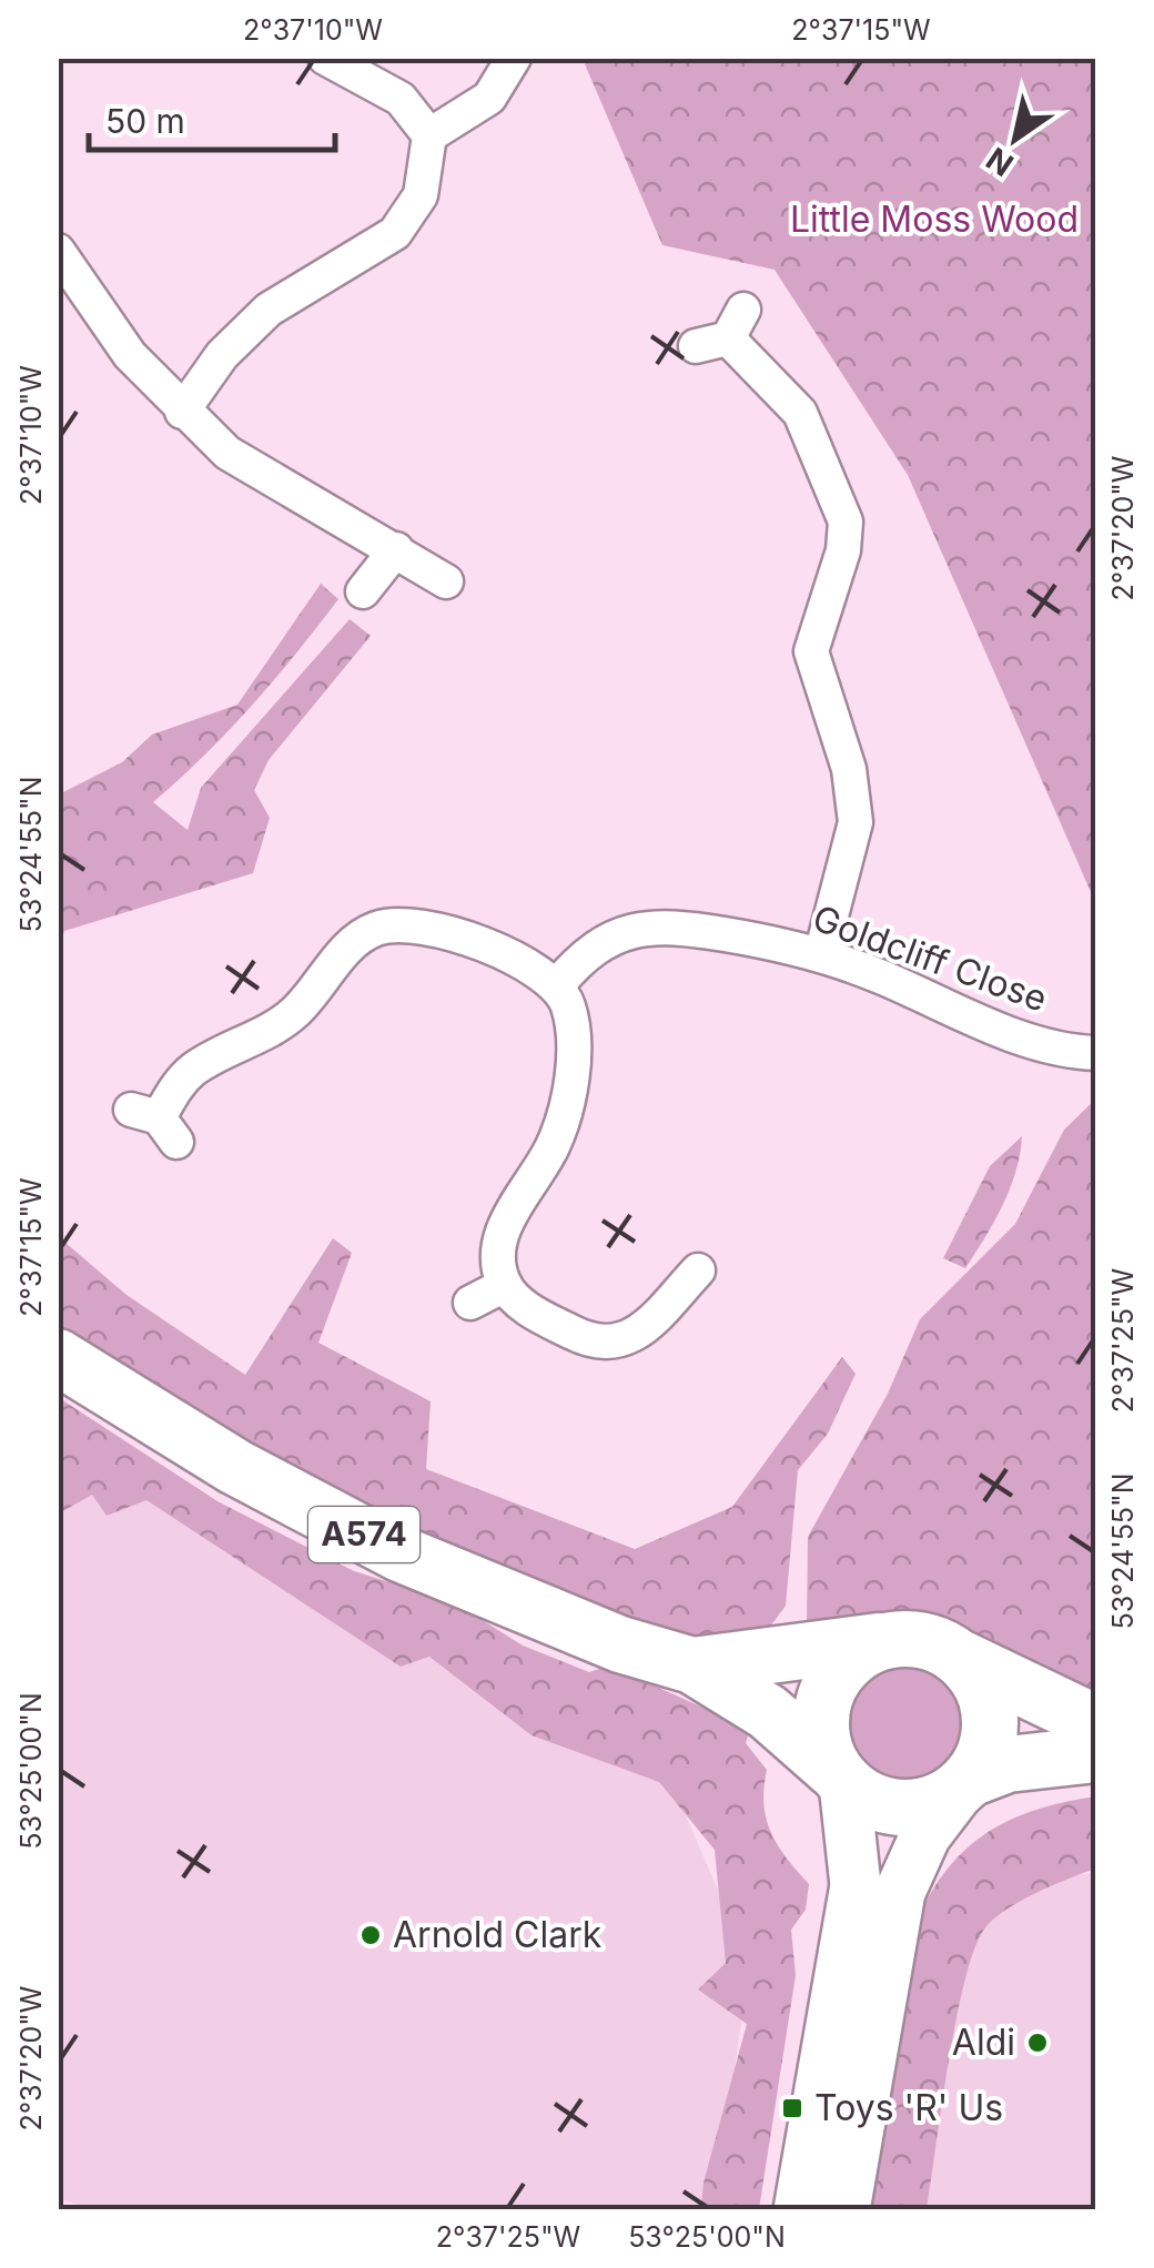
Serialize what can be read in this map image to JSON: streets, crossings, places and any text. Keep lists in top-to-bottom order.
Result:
{
  "streets": {
    "main road": ["A574"],
    "street": ["Goldcliff Close"]
  },
  "parks": ["Little Moss Wood"],
  "places": {
    "other": ["Arnold Clark", "Aldi"],
    "transit": ["Toys 'R' Us"]
  },
  "scale_bar": "50 m",
  "north": "bottom left",
  "coordinates": [
    "2°37'10\"W",
    "2°37'15\"W",
    "2°37'20\"W",
    "53°24'55\"N",
    "2°37'25\"W",
    "53°25'00\"N"
  ]
}
